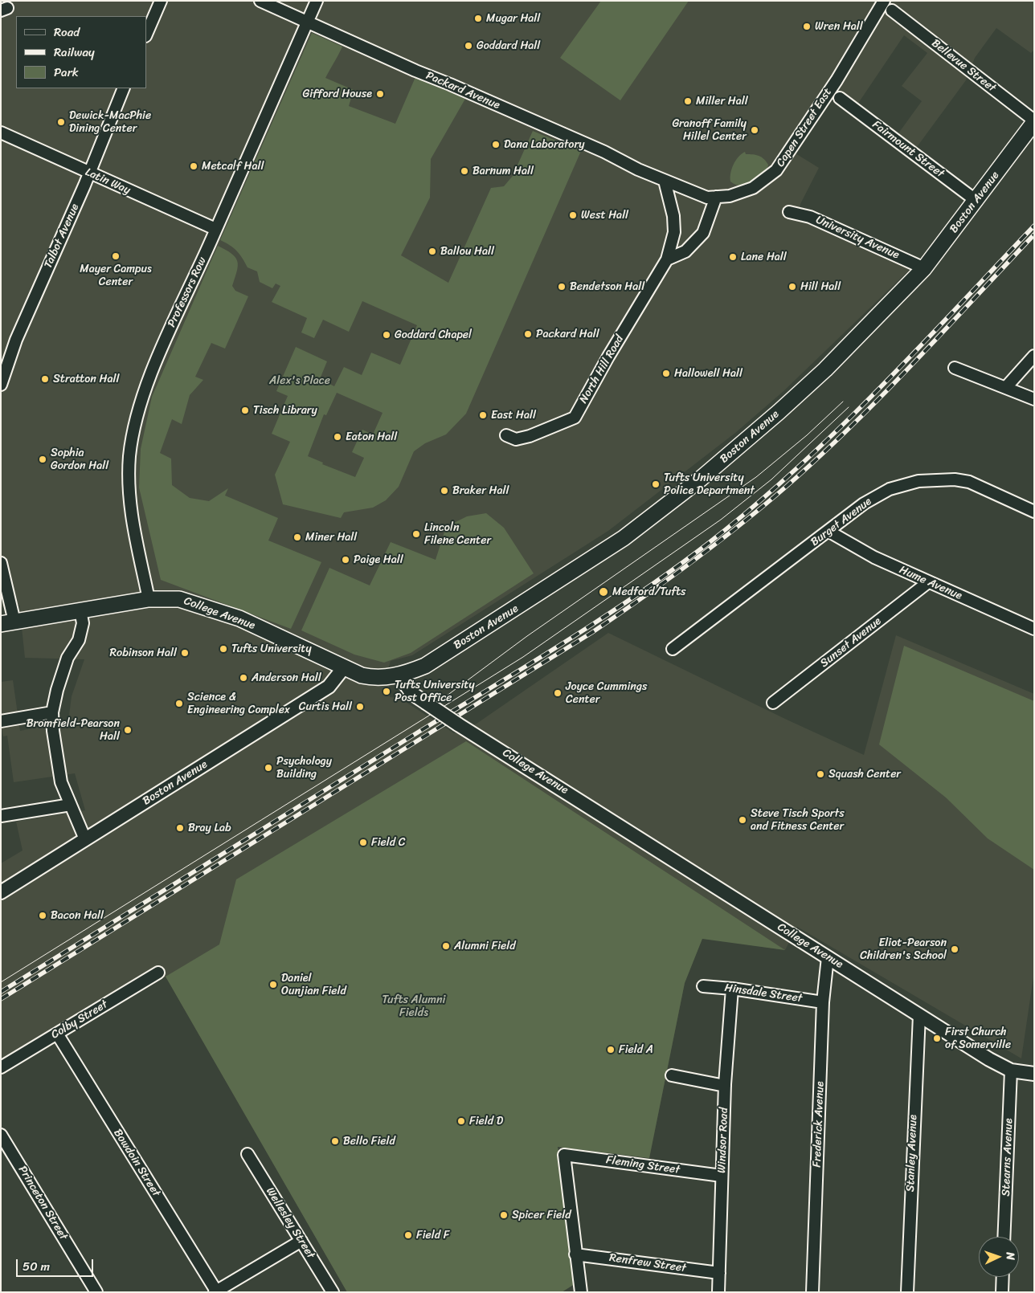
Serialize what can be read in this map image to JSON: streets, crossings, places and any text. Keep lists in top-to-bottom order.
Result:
{
  "streets": {
    "main road": ["Boston Avenue", "College Avenue"],
    "street": [
      "Bellevue Street",
      "Packard Avenue",
      "Capen Street East",
      "Fairmount Street",
      "Latin Way",
      "Talbot Avenue",
      "University Avenue",
      "Professors Row",
      "North Hill Road",
      "Burget Avenue",
      "Hume Avenue",
      "Sunset Avenue",
      "Hinsdale Street",
      "Colby Street",
      "Frederick Avenue",
      "Windsor Road",
      "Stanley Avenue",
      "Stearns Avenue",
      "Bowdoin Street",
      "Fleming Street",
      "Princeton Street",
      "Wellesley Street",
      "Renfrew Street"
    ]
  },
  "crossings": [
    ["Bellevue Street", "Boston Avenue"],
    ["Packard Avenue", "Capen Street East"],
    ["Packard Avenue", "Professors Row"],
    ["Packard Avenue", "North Hill Road"],
    ["Capen Street East", "North Hill Road"],
    ["Fairmount Street", "Boston Avenue"],
    ["Latin Way", "Talbot Avenue"],
    ["Latin Way", "Professors Row"],
    ["Boston Avenue", "University Avenue"],
    ["Boston Avenue", "College Avenue"],
    ["Professors Row", "College Avenue"],
    ["Burget Avenue", "Hume Avenue"],
    ["Hume Avenue", "Sunset Avenue"],
    ["College Avenue", "Frederick Avenue"],
    ["College Avenue", "Stanley Avenue"],
    ["College Avenue", "Stearns Avenue"],
    ["Hinsdale Street", "Frederick Avenue"],
    ["Hinsdale Street", "Windsor Road"],
    ["Colby Street", "Bowdoin Street"],
    ["Windsor Road", "Fleming Street"],
    ["Windsor Road", "Renfrew Street"],
    ["Fleming Street", "Renfrew Street"]
  ],
  "parks": ["Alex's Place", "Tufts Alumni Fields"],
  "places": [
    "Mugar Hall",
    "Wren Hall",
    "Goddard Hall",
    "Gifford House",
    "Miller Hall",
    "Dewick-MacPhie Dining Center",
    "Granoff Family Hillel Center",
    "Dana Laboratory",
    "Metcalf Hall",
    "Barnum Hall",
    "West Hall",
    "Ballou Hall",
    "Mayer Campus Center",
    "Lane Hall",
    "Bendetson Hall",
    "Hill Hall",
    "Packard Hall",
    "Goddard Chapel",
    "Hallowell Hall",
    "Stratton Hall",
    "Tisch Library",
    "East Hall",
    "Eaton Hall",
    "Sophia Gordon Hall",
    "Tufts University Police Department",
    "Braker Hall",
    "Lincoln Filene Center",
    "Miner Hall",
    "Paige Hall",
    "Medford/Tufts",
    "Tufts University",
    "Robinson Hall",
    "Anderson Hall",
    "Tufts University Post Office",
    "Joyce Cummings Center",
    "Science & Engineering Complex",
    "Curtis Hall",
    "Bromfield-Pearson Hall",
    "Psychology Building",
    "Squash Center",
    "Steve Tisch Sports and Fitness Center",
    "Bray Lab",
    "Field C",
    "Bacon Hall",
    "Alumni Field",
    "Eliot-Pearson Children's School",
    "Daniel Ounjian Field",
    "First Church of Somerville",
    "Field A",
    "Field D",
    "Bello Field",
    "Spicer Field",
    "Field F"
  ],
  "legend": ["Road", "Railway", "Park"],
  "scale_bar": "50 m",
  "north": "right"
}
